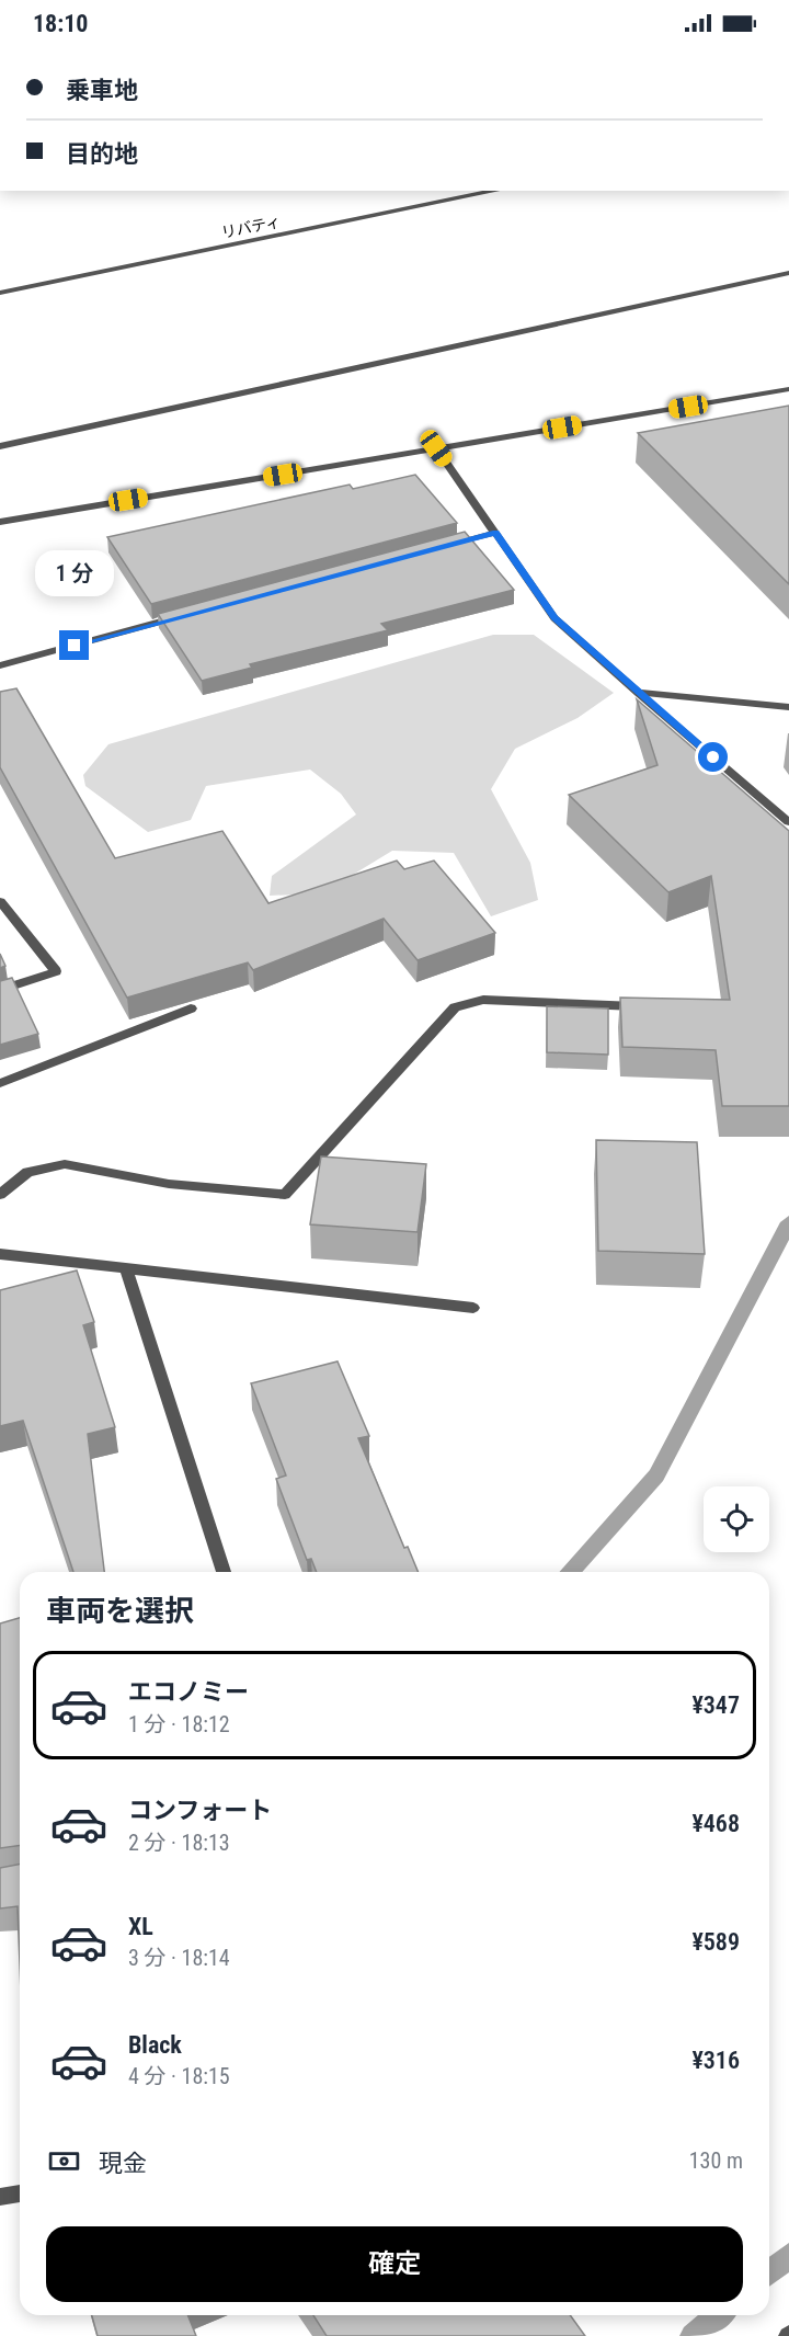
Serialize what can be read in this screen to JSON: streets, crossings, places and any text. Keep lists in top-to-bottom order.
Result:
{
  "streets": {
    "street": ["リバティ"]
  },
  "page": {
    "status": "18:10",
    "banner": ["乗車地", "目的地"],
    "bubble": "1 分",
    "heading": "車両を選択",
    "list": [
      {
        "name": "エコノミー",
        "note": "1 分 · 18:12",
        "value": "¥347"
      },
      {
        "name": "コンフォート",
        "note": "2 分 · 18:13",
        "value": "¥468"
      },
      {
        "name": "XL",
        "note": "3 分 · 18:14",
        "value": "¥589"
      },
      {
        "name": "Black",
        "note": "4 分 · 18:15",
        "value": "¥316"
      }
    ],
    "pay": ["現金", "130 m"],
    "buttons": "確定"
  }
}
